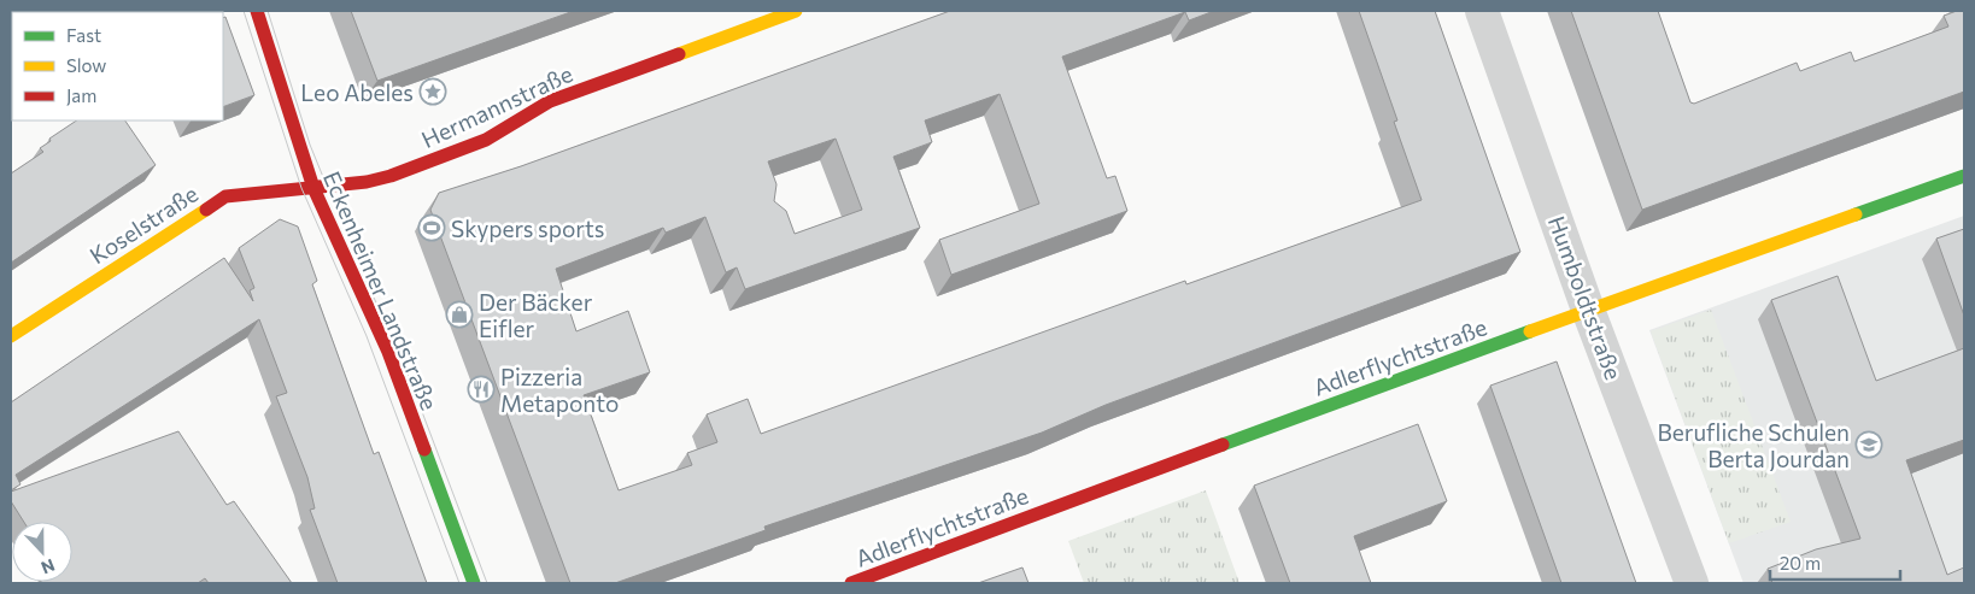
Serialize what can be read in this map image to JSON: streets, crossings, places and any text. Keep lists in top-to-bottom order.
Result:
{
  "streets": {
    "street": [
      "Hermannstraße",
      "Koselstraße",
      "Eckenheimer Landstraße",
      "Humboldtstraße",
      "Adlerflychtstraße"
    ]
  },
  "crossings": [
    ["Hermannstraße", "Koselstraße"],
    ["Hermannstraße", "Eckenheimer Landstraße"],
    ["Koselstraße", "Eckenheimer Landstraße"],
    ["Humboldtstraße", "Adlerflychtstraße"]
  ],
  "places": {
    "place": ["Leo Abeles"],
    "sports": ["Skypers sports"],
    "shop": ["Der Bäcker Eifler"],
    "restaurant": ["Pizzeria Metaponto"],
    "school or university": ["Berufliche Schulen Berta Jourdan"]
  },
  "legend": ["Fast", "Slow", "Jam"],
  "scale_bar": "20 m",
  "north": "bottom"
}
